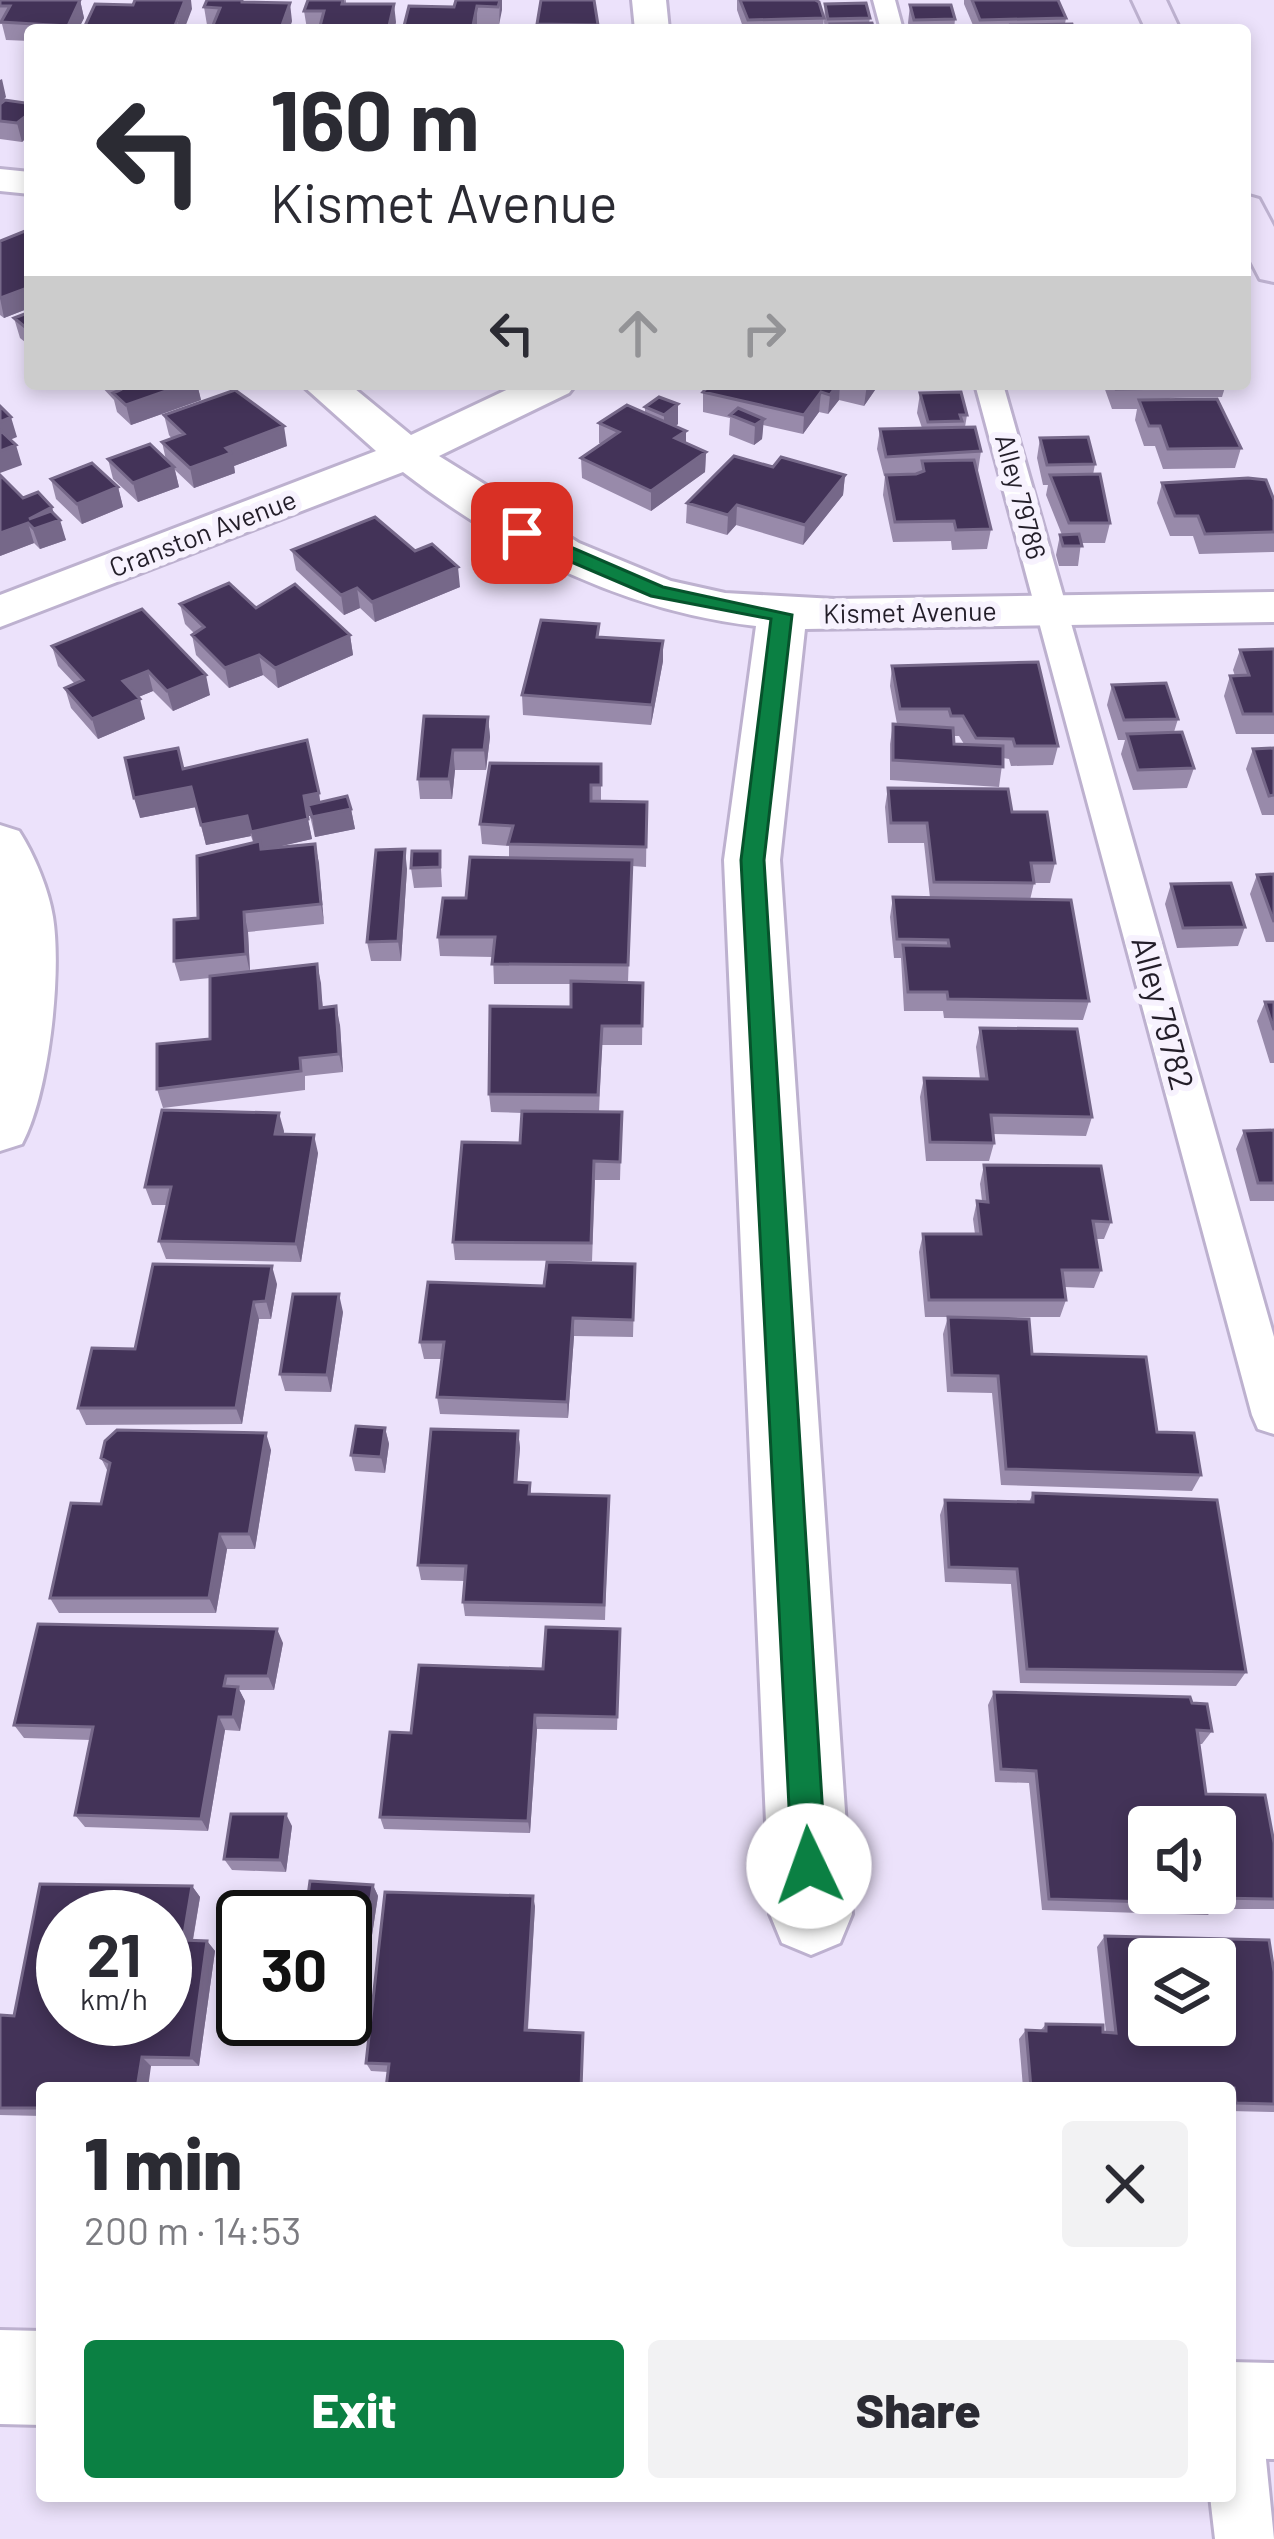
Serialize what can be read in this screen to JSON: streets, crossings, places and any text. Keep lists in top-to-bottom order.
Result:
{
  "streets": {
    "street": ["Cranston Avenue", "Kismet Avenue"],
    "lane": ["Alley 79786", "Alley 79782"]
  },
  "crossings": [
    ["Alley 79786", "Kismet Avenue"],
    ["Alley 79786", "Alley 79782"],
    ["Cranston Avenue", "Kismet Avenue"],
    ["Kismet Avenue", "Alley 79782"]
  ],
  "page": {
    "turn": ["160 m", "Kismet Avenue"],
    "speed": "21 km/h",
    "limit": "30",
    "heading": ["1 min", "200 m · 14:53"],
    "buttons": ["Exit", "Share"]
  }
}
